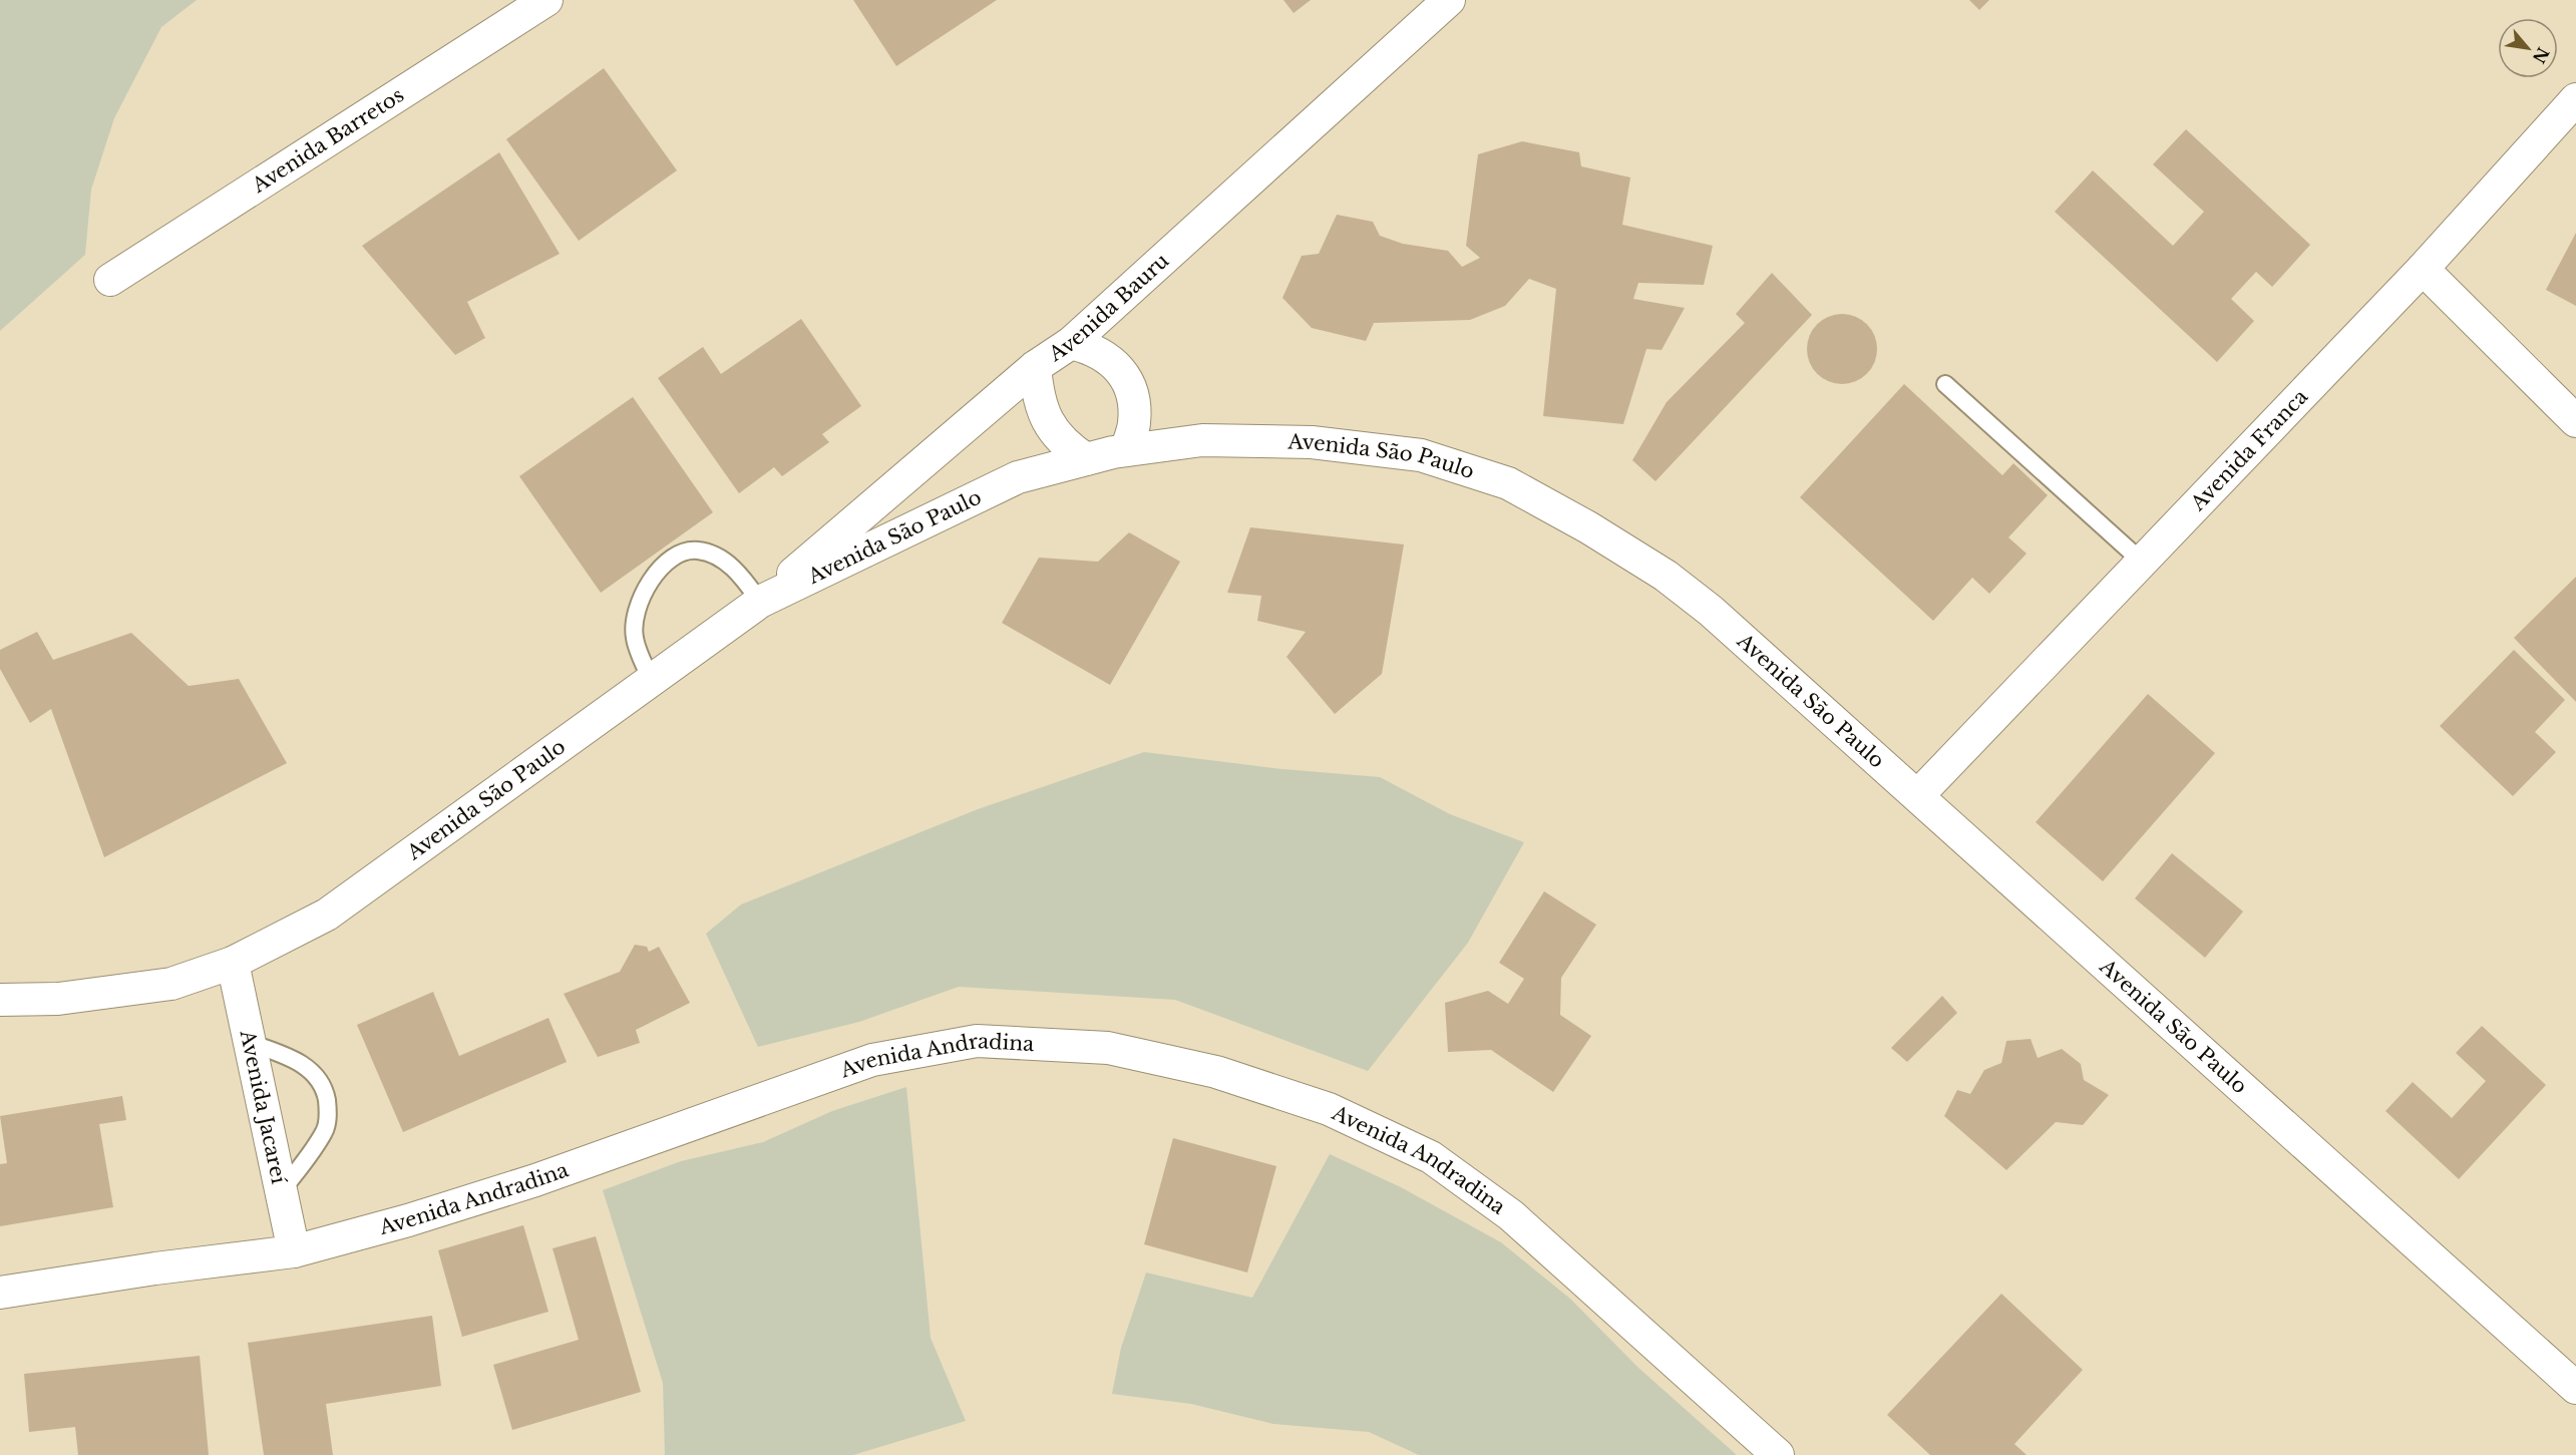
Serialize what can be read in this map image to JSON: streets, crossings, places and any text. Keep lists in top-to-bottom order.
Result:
{
  "streets": {
    "street": [
      "Avenida Barretos",
      "Avenida Bauru",
      "Avenida Franca",
      "Avenida São Paulo",
      "Avenida Andradina",
      "Avenida Jacareí"
    ]
  },
  "crossings": [
    ["Avenida Bauru", "Avenida São Paulo"],
    ["Avenida Franca", "Avenida São Paulo"],
    ["Avenida São Paulo", "Avenida Jacareí"],
    ["Avenida Andradina", "Avenida Jacareí"]
  ],
  "north": "bottom right"
}
